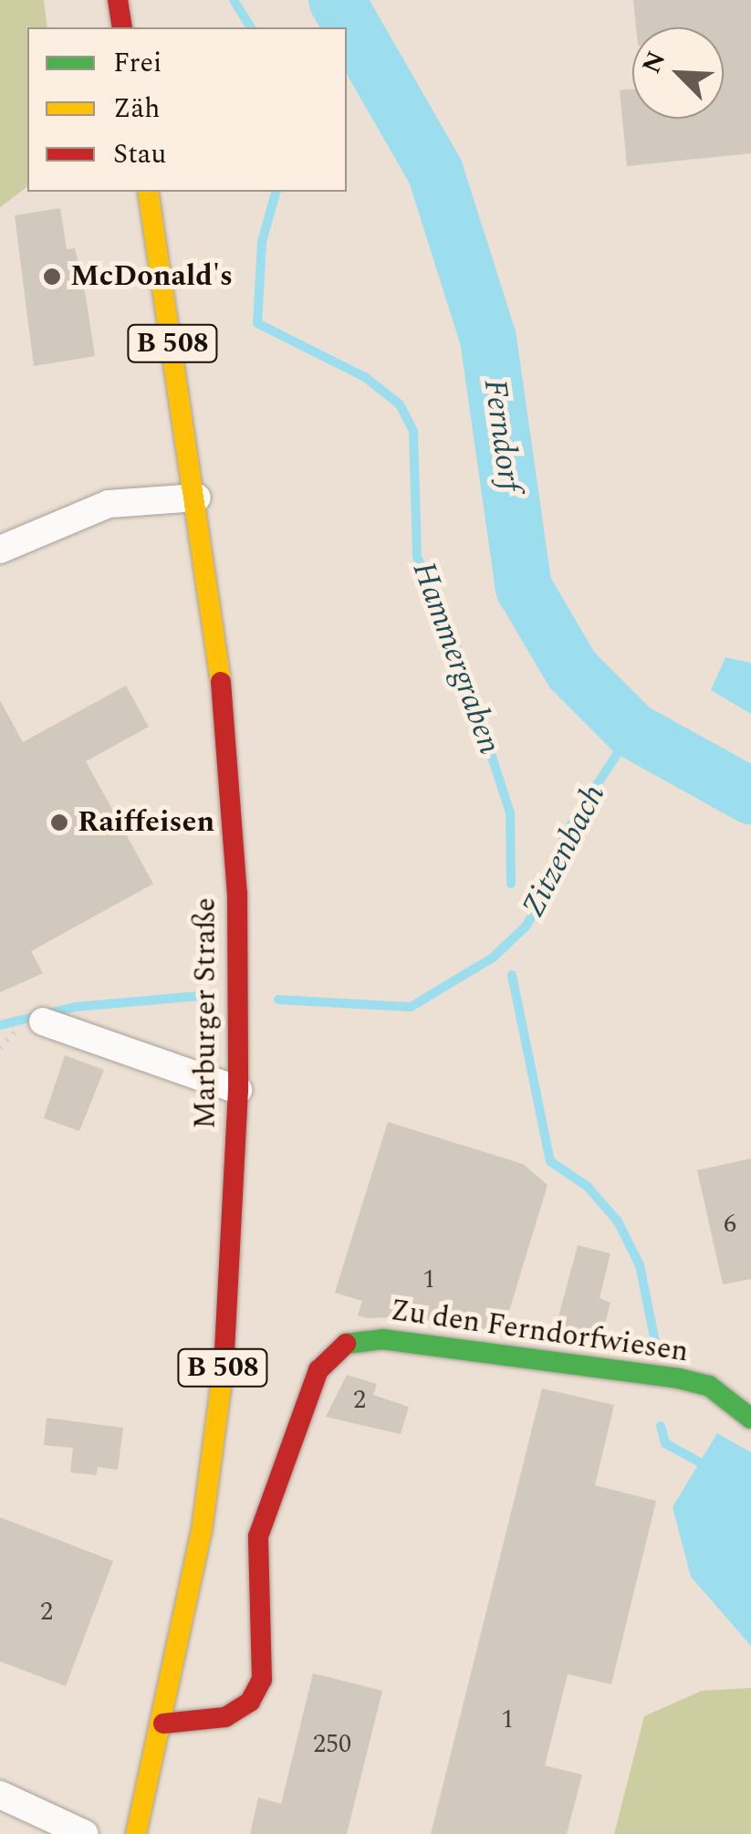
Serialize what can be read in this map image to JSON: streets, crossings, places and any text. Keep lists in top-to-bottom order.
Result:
{
  "streets": {
    "main road": ["B 508", "Marburger Straße", "Zu den Ferndorfwiesen"]
  },
  "crossings": [
    ["Marburger Straße", "Zu den Ferndorfwiesen"]
  ],
  "water": ["Ferndorf", "Hammergraben", "Zitzenbach"],
  "places": ["McDonald's", "Raiffeisen"],
  "house_numbers": [
    "6",
    "1",
    "2",
    "2",
    "1",
    "250"
  ],
  "legend": ["Frei", "Zäh", "Stau"],
  "north": "top left"
}
